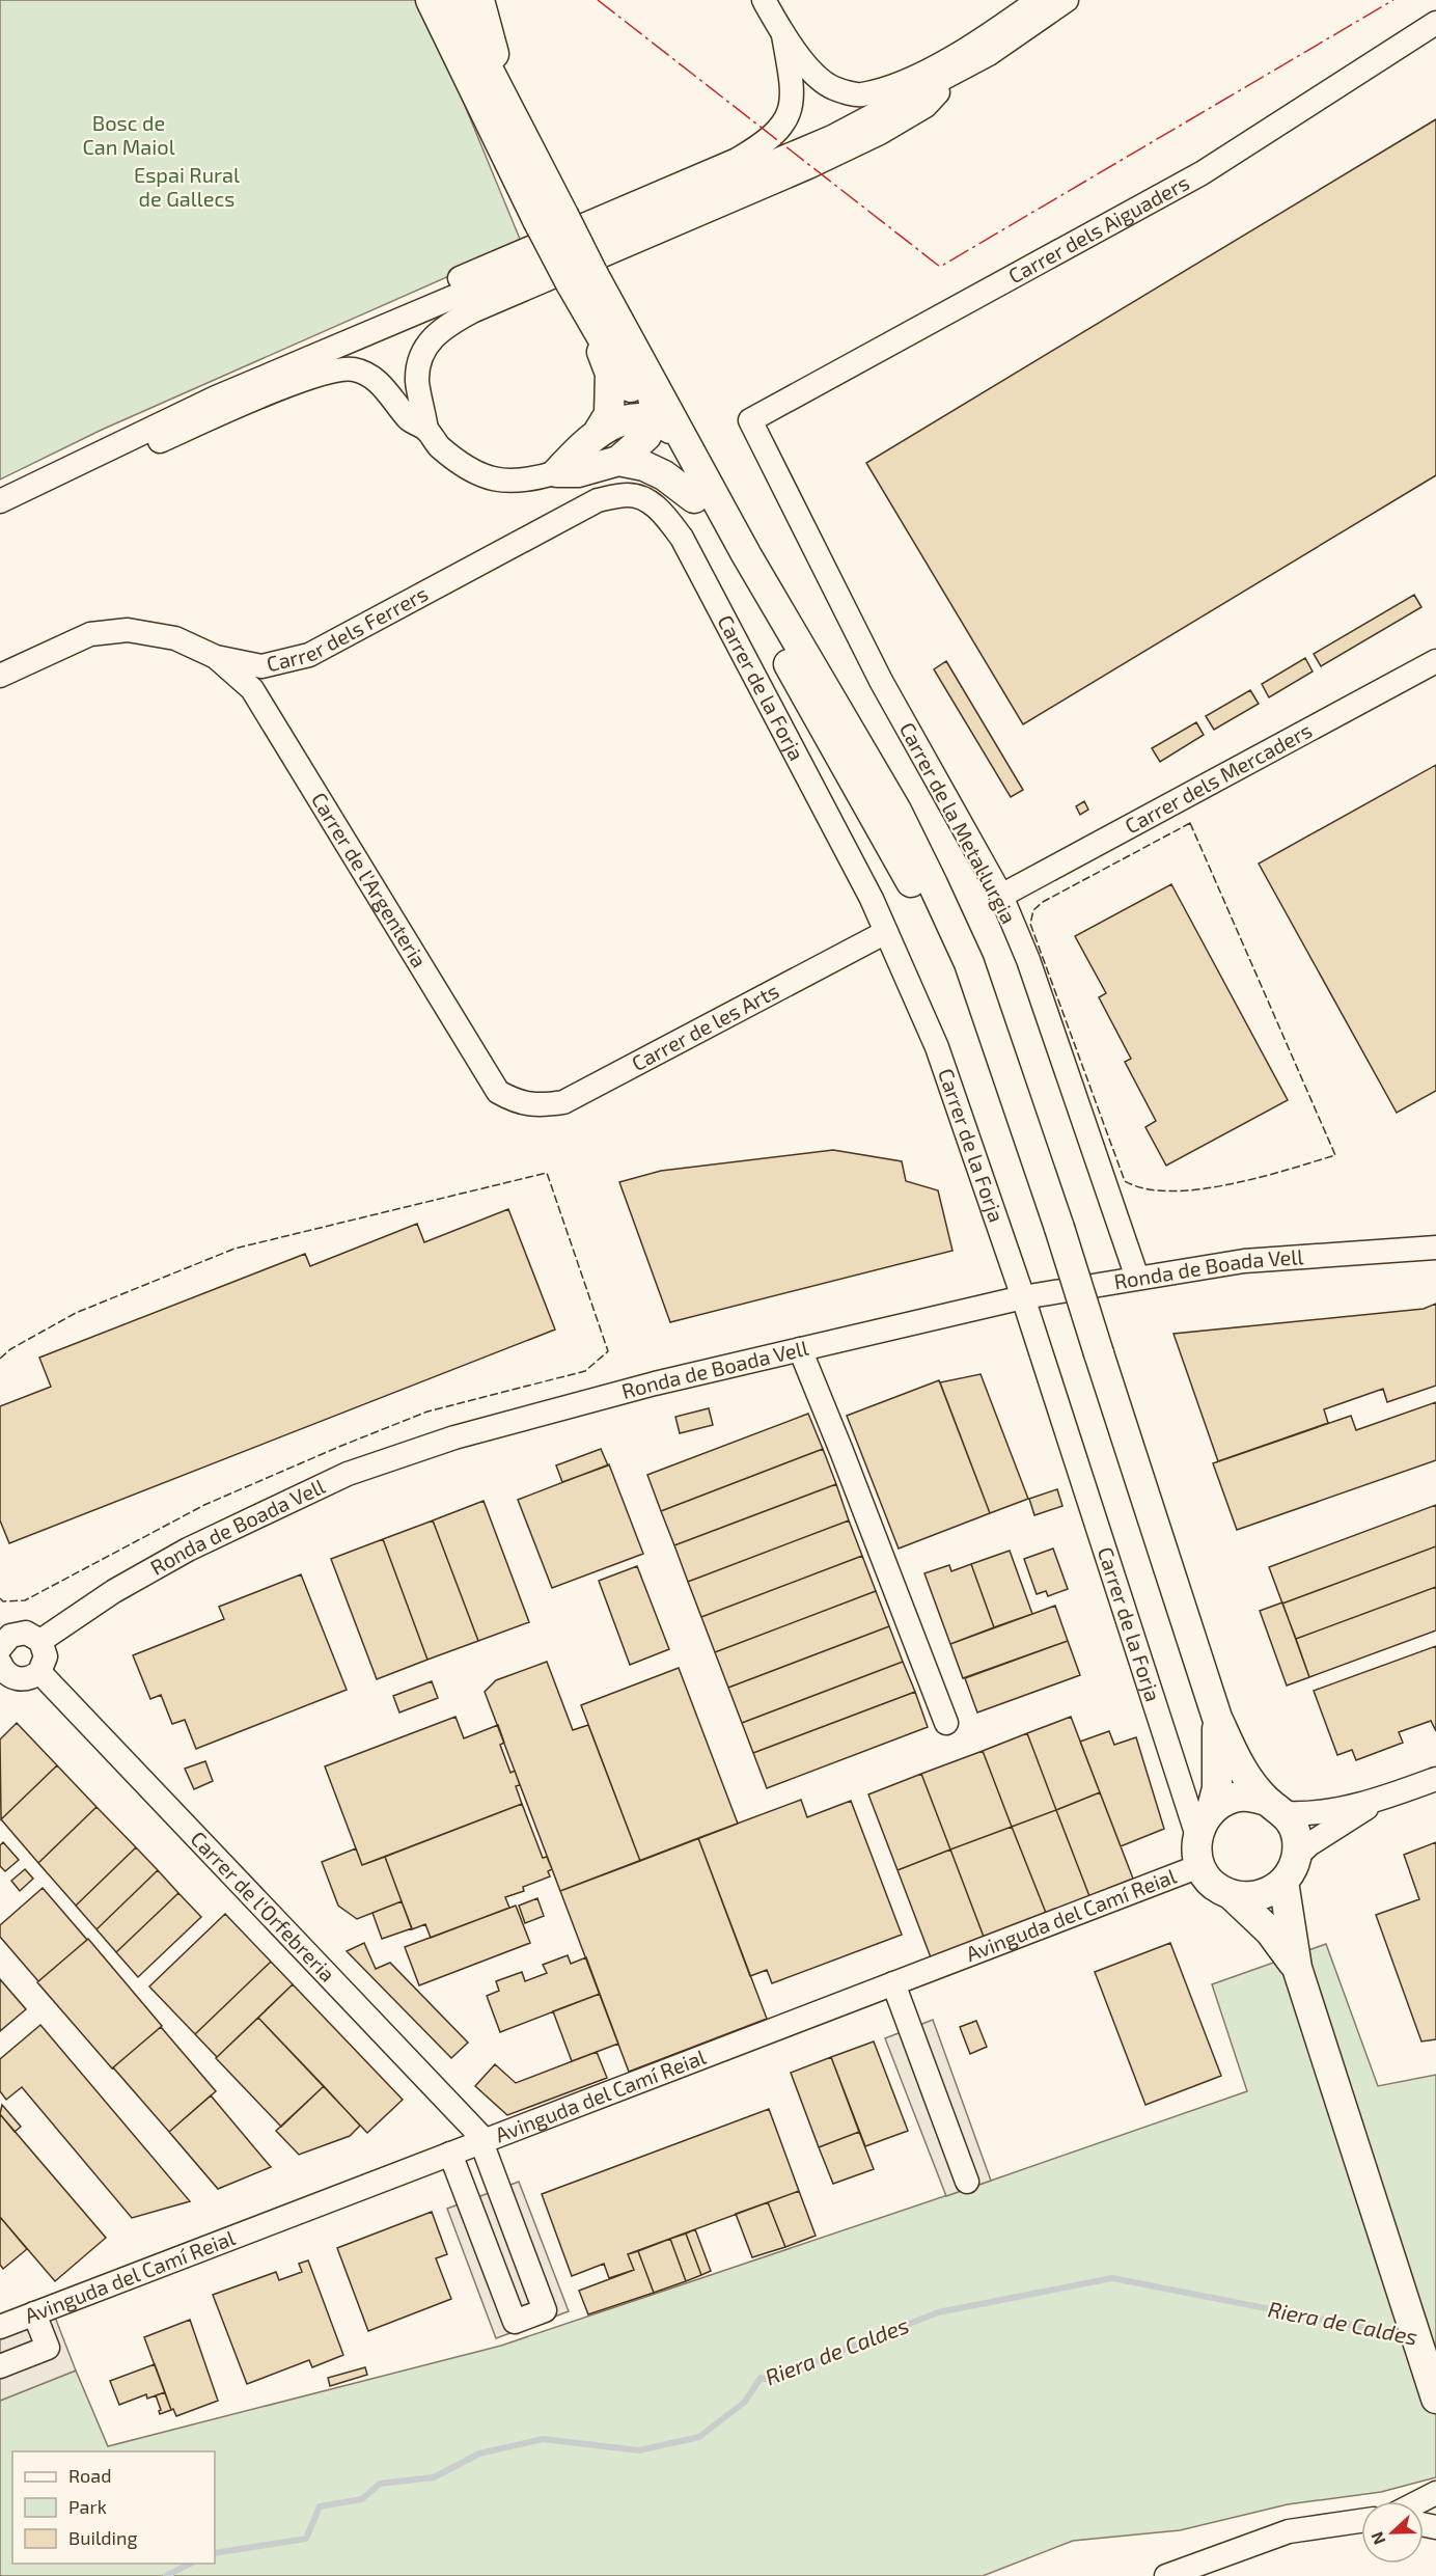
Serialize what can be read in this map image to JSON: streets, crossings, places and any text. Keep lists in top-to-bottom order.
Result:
{
  "streets": {
    "street": [
      "Carrer dels Aiguaders",
      "Carrer dels Ferrers",
      "Carrer de la Forja",
      "Carrer dels Mercaders",
      "Carrer de la Metal·lurgia",
      "Carrer de l'Argenteria",
      "Carrer de les Arts",
      "Ronda de Boada Vell",
      "Carrer de l'Orfebreria",
      "Avinguda del Camí Reial"
    ]
  },
  "crossings": [
    ["Carrer dels Aiguaders", "Carrer de la Metal·lurgia"],
    ["Carrer dels Ferrers", "Carrer de la Forja"],
    ["Carrer dels Ferrers", "Carrer de l'Argenteria"],
    ["Carrer de la Forja", "Carrer de les Arts"],
    ["Carrer de la Forja", "Ronda de Boada Vell"],
    ["Carrer de la Forja", "Avinguda del Camí Reial"],
    ["Carrer dels Mercaders", "Carrer de la Metal·lurgia"],
    ["Carrer de la Metal·lurgia", "Ronda de Boada Vell"],
    ["Carrer de l'Argenteria", "Carrer de les Arts"],
    ["Ronda de Boada Vell", "Carrer de l'Orfebreria"],
    ["Carrer de l'Orfebreria", "Avinguda del Camí Reial"]
  ],
  "water": ["Riera de Caldes"],
  "parks": ["Bosc de Can Maiol", "Espai Rural de Gallecs"],
  "legend": ["Road", "Park", "Building"],
  "north": "left"
}
